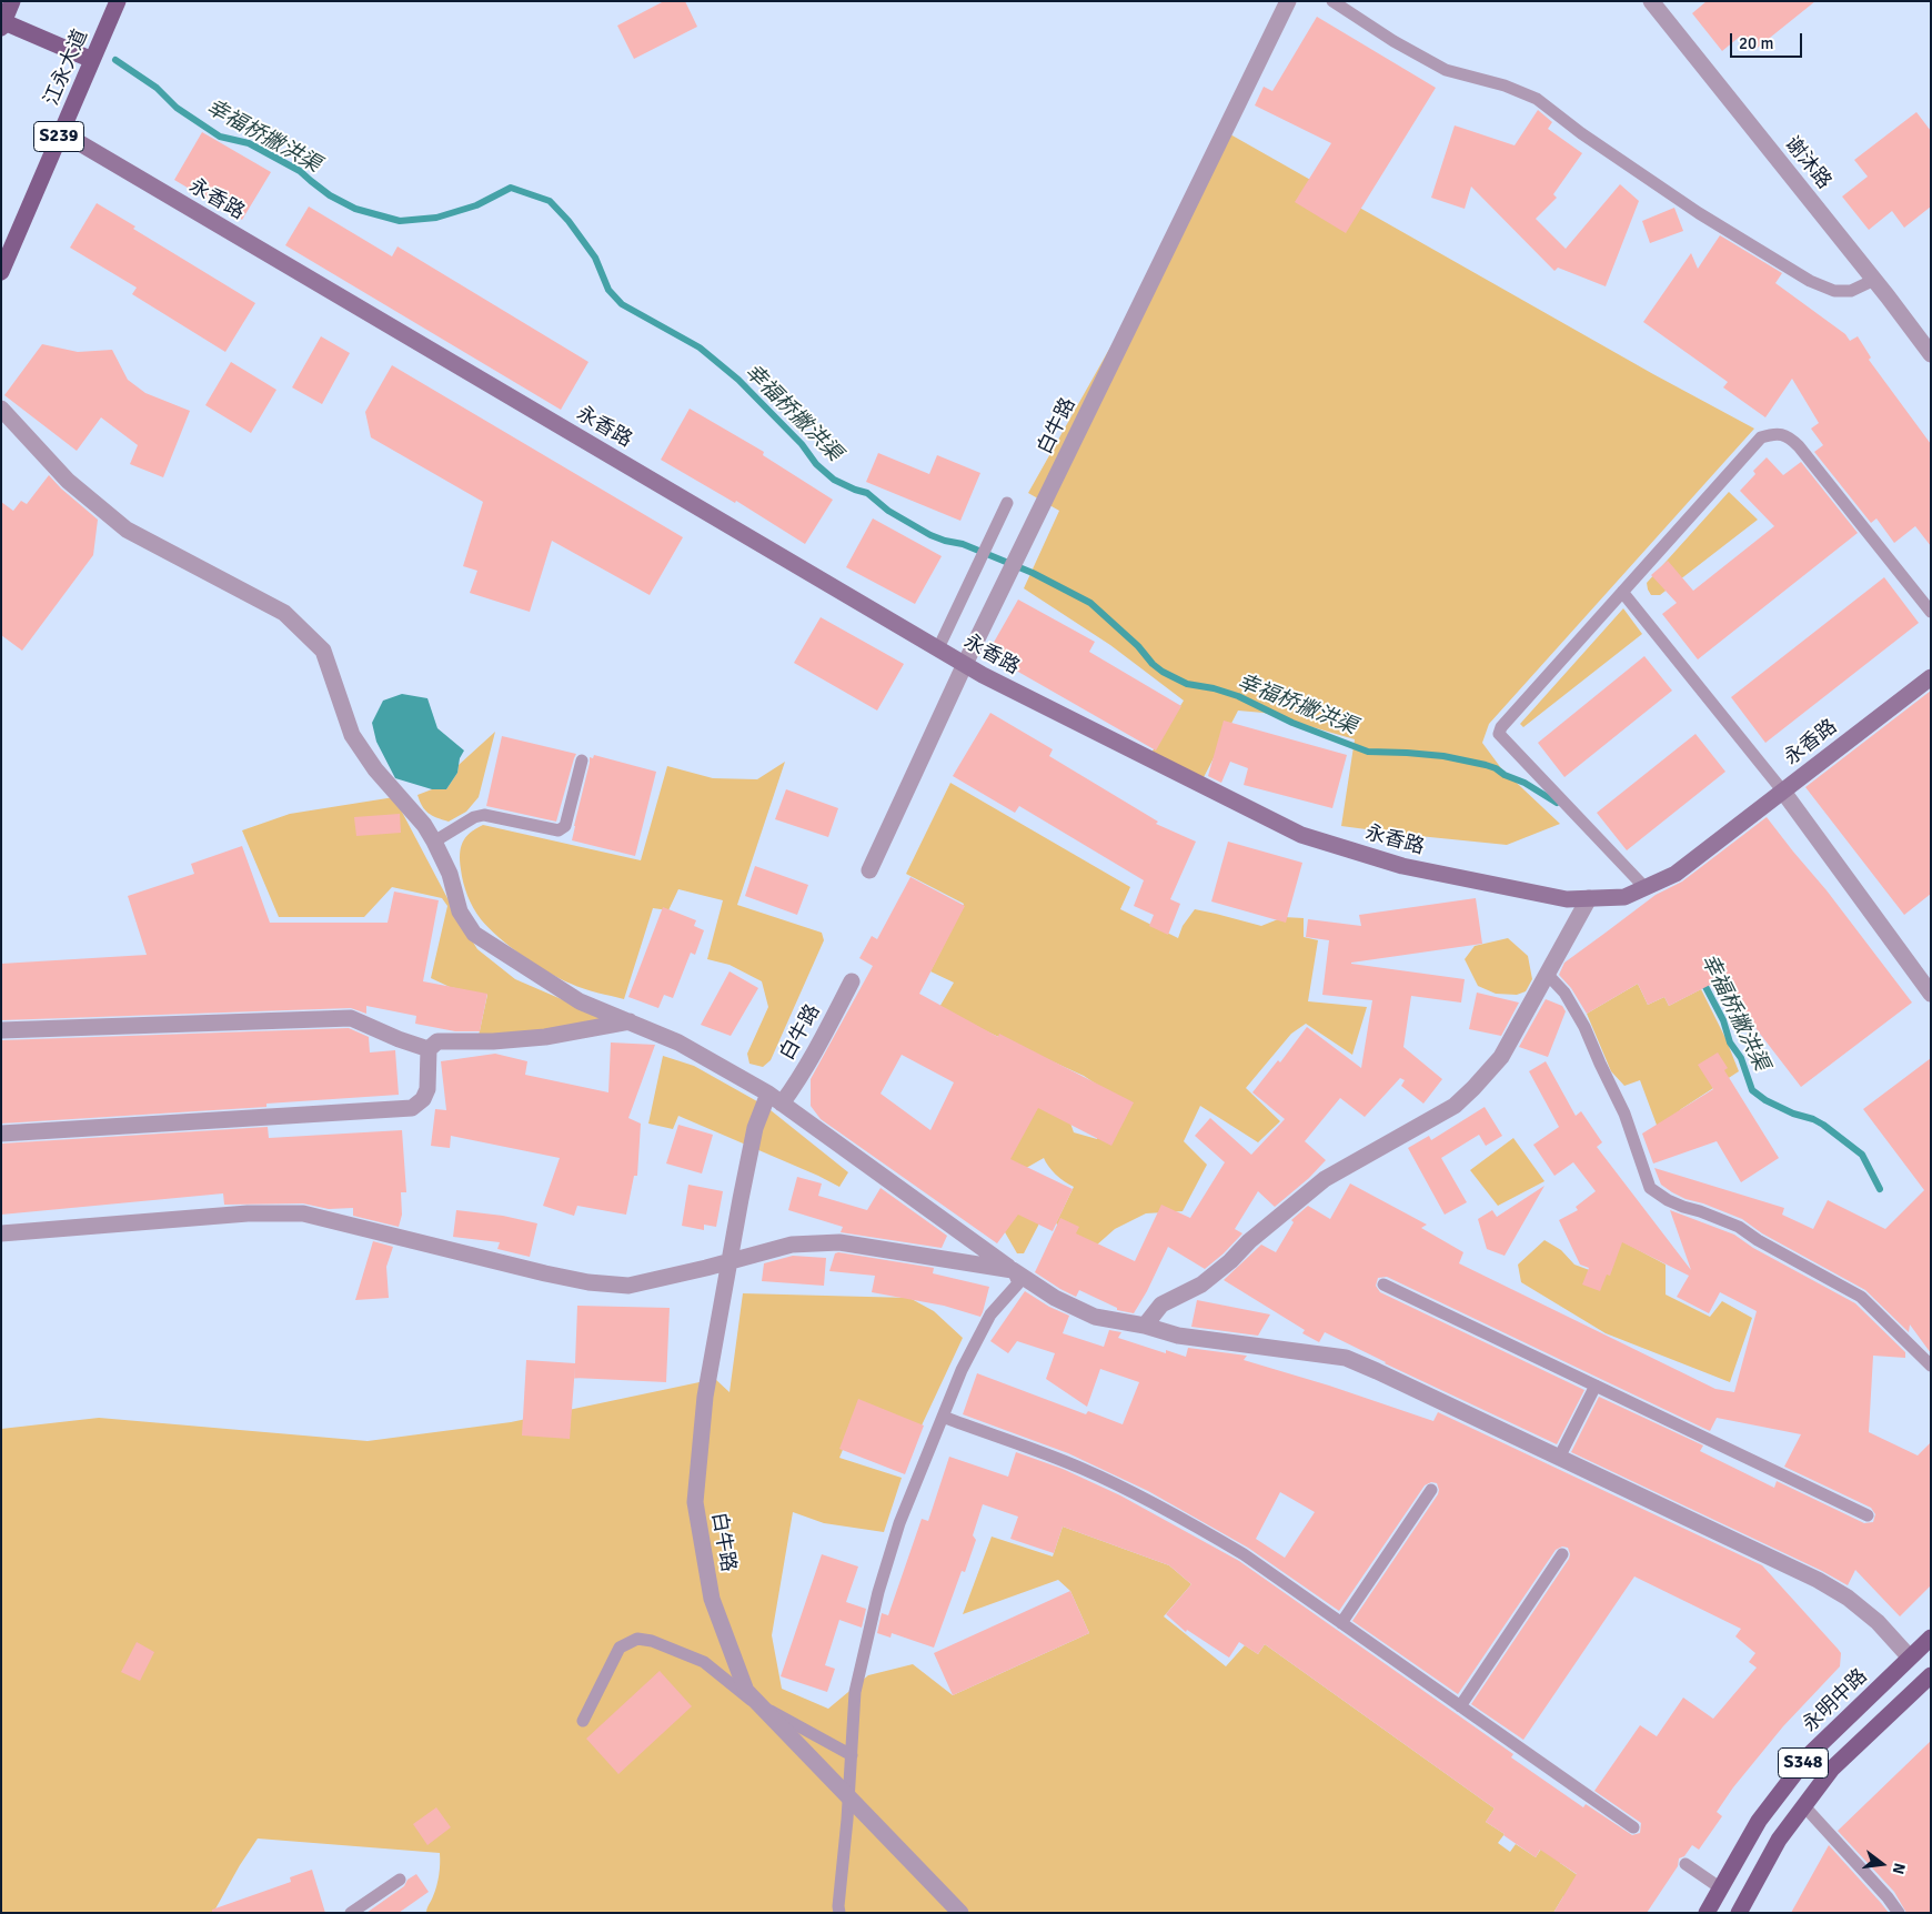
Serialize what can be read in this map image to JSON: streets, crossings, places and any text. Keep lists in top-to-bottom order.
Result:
{
  "streets": {
    "main road": [
      "江永大道",
      "S239",
      "永香路",
      "永明中路",
      "S348"
    ],
    "street": ["谢沐路", "白牛路"]
  },
  "crossings": [
    ["江永大道", "永香路"],
    ["永香路", "白牛路"]
  ],
  "water": ["幸福桥撇洪渠"],
  "scale_bar": "20 m",
  "north": "right"
}
